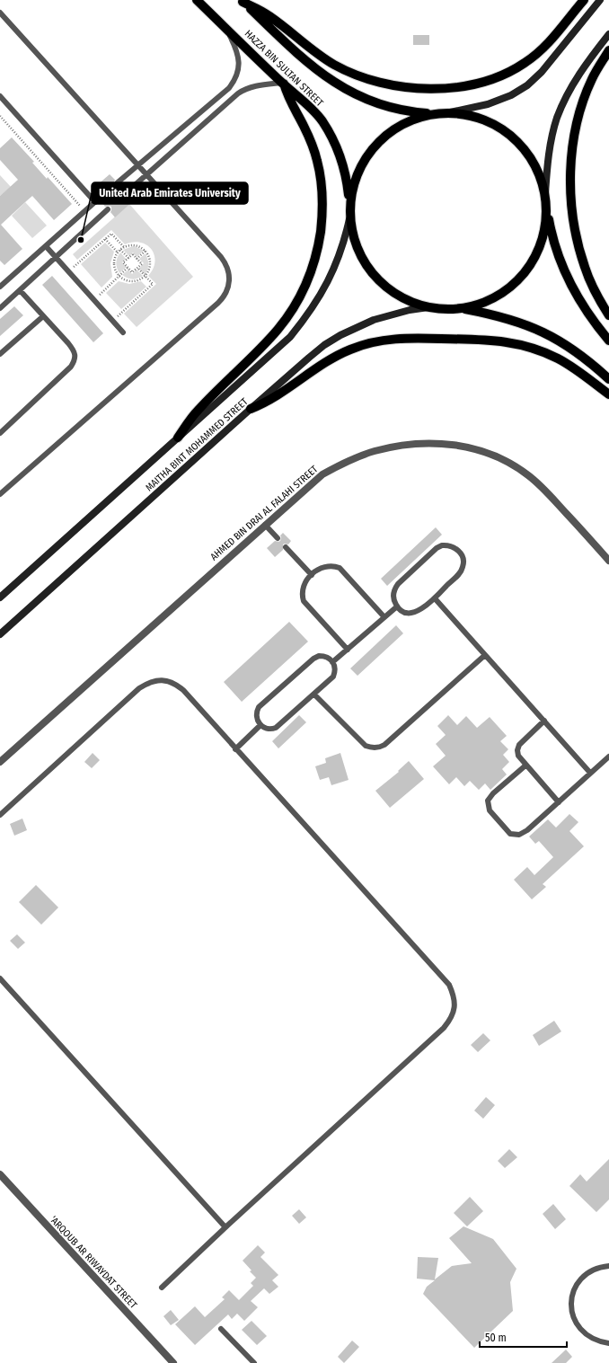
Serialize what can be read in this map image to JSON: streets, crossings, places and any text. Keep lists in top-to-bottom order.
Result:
{
  "streets": {
    "main road": ["HAZZA BIN SULTAN STREET", "MAITHA BINT MOHAMMED STREET"],
    "street": ["AHMED BIN DRAI AL FALAHI STREET", "'ARQOUB AR RIWAYDAT STREET"]
  },
  "places": ["United Arab Emirates University"],
  "scale_bar": "50 m"
}
